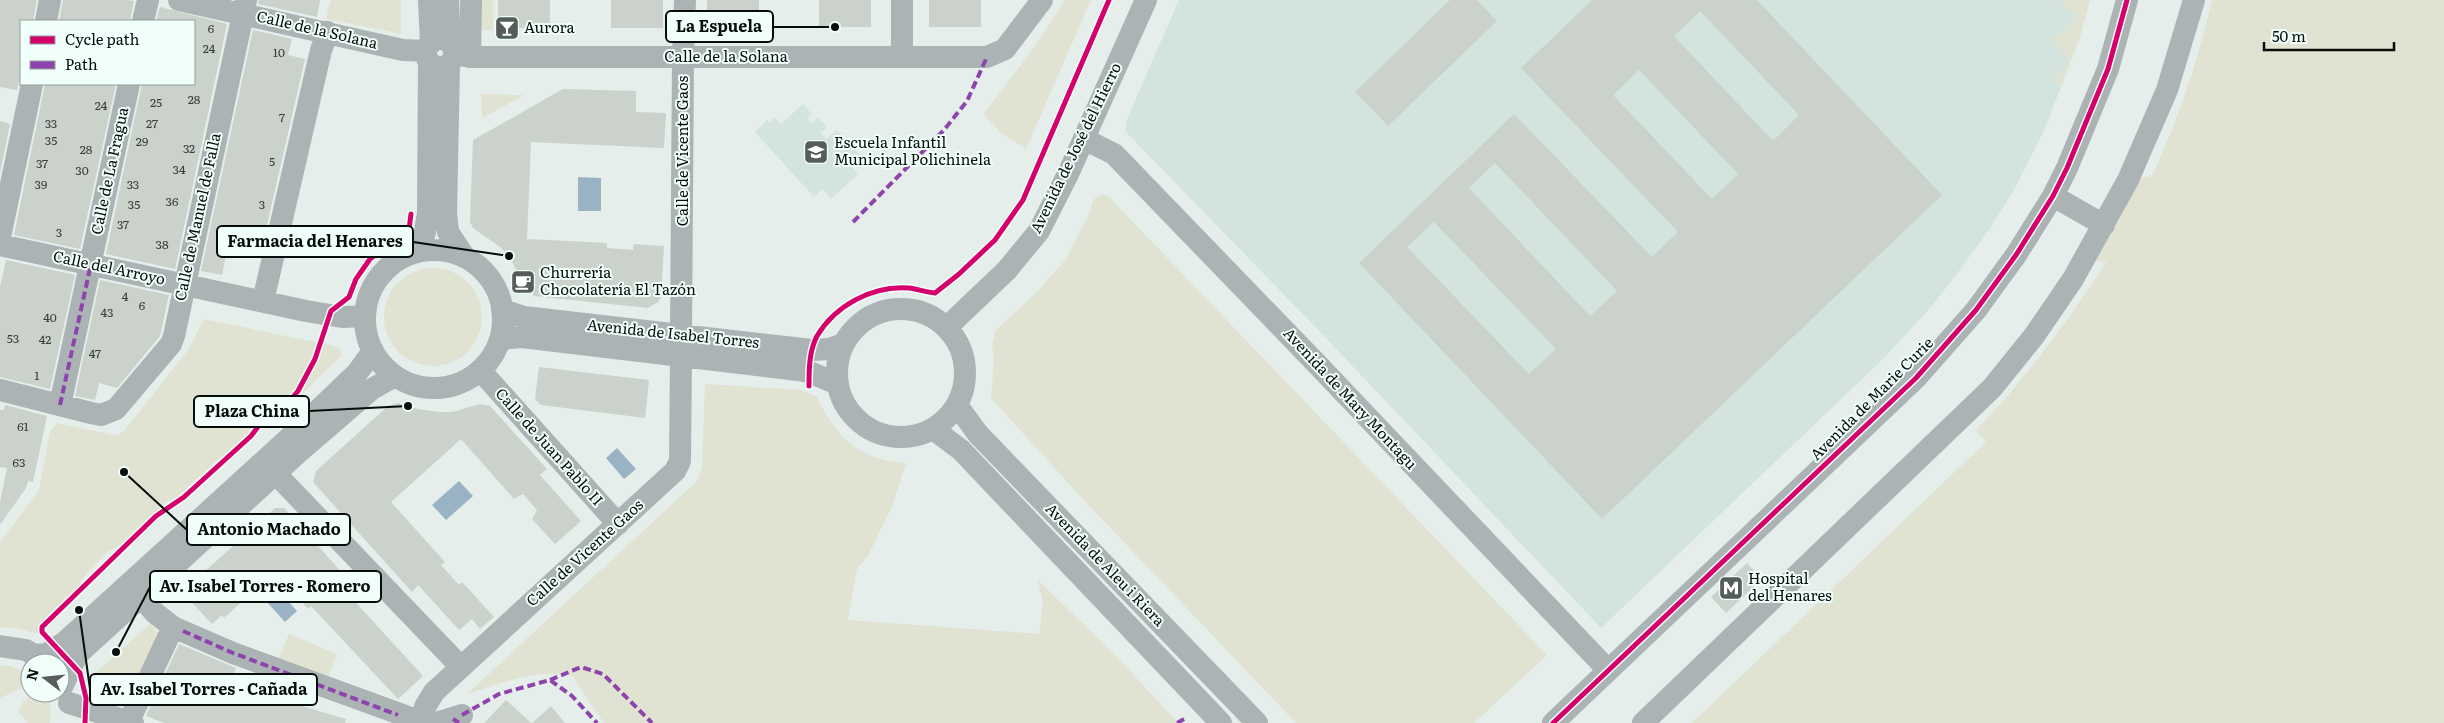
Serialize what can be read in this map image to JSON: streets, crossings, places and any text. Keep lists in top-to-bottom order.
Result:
{
  "streets": {
    "street": [
      "Calle de la Solana",
      "Avenida de José del Hierro",
      "Calle de Vicente Gaos",
      "Calle de La Fragua",
      "Calle de Manuel de Falla",
      "Calle del Arroyo",
      "Avenida de Isabel Torres",
      "Avenida de Mary Montagu",
      "Avenida de Marie Curie",
      "Calle de Juan Pablo II",
      "Avenida de Aleu i Riera"
    ]
  },
  "crossings": [
    ["Calle de la Solana", "Calle de Vicente Gaos"],
    ["Calle de la Solana", "Calle de Manuel de Falla"],
    ["Avenida de José del Hierro", "Avenida de Isabel Torres"],
    ["Avenida de José del Hierro", "Avenida de Mary Montagu"],
    ["Avenida de José del Hierro", "Avenida de Aleu i Riera"],
    ["Calle de Vicente Gaos", "Avenida de Isabel Torres"],
    ["Calle de Vicente Gaos", "Calle de Juan Pablo II"],
    ["Calle de La Fragua", "Calle de Manuel de Falla"],
    ["Calle de La Fragua", "Calle del Arroyo"],
    ["Calle de Manuel de Falla", "Calle del Arroyo"],
    ["Calle del Arroyo", "Avenida de Isabel Torres"],
    ["Calle del Arroyo", "Calle de Juan Pablo II"],
    ["Avenida de Isabel Torres", "Calle de Juan Pablo II"],
    ["Avenida de Isabel Torres", "Avenida de Aleu i Riera"],
    ["Avenida de Mary Montagu", "Avenida de Marie Curie"]
  ],
  "places": {
    "other": [
      "La Espuela",
      "Farmacia del Henares",
      "Plaza China",
      "Antonio Machado",
      "Av. Isabel Torres - Cañada",
      "Av. Isabel Torres - Romero"
    ],
    "bar": ["Aurora"],
    "school or university": ["Escuela Infantil Municipal Polichinela"],
    "cafe": ["Churrería Chocolatería El Tazón"],
    "metro station": ["Hospital del Henares"]
  },
  "house_numbers": [
    "6",
    "24",
    "10",
    "28",
    "25",
    "24",
    "7",
    "33",
    "27",
    "35",
    "29",
    "32",
    "28",
    "5",
    "37",
    "34",
    "30",
    "39",
    "33",
    "36",
    "35",
    "3",
    "37",
    "3",
    "38",
    "4",
    "6",
    "43",
    "40",
    "53",
    "42",
    "47",
    "1",
    "61",
    "63"
  ],
  "legend": ["Cycle path", "Path"],
  "scale_bar": "50 m",
  "north": "left"
}
